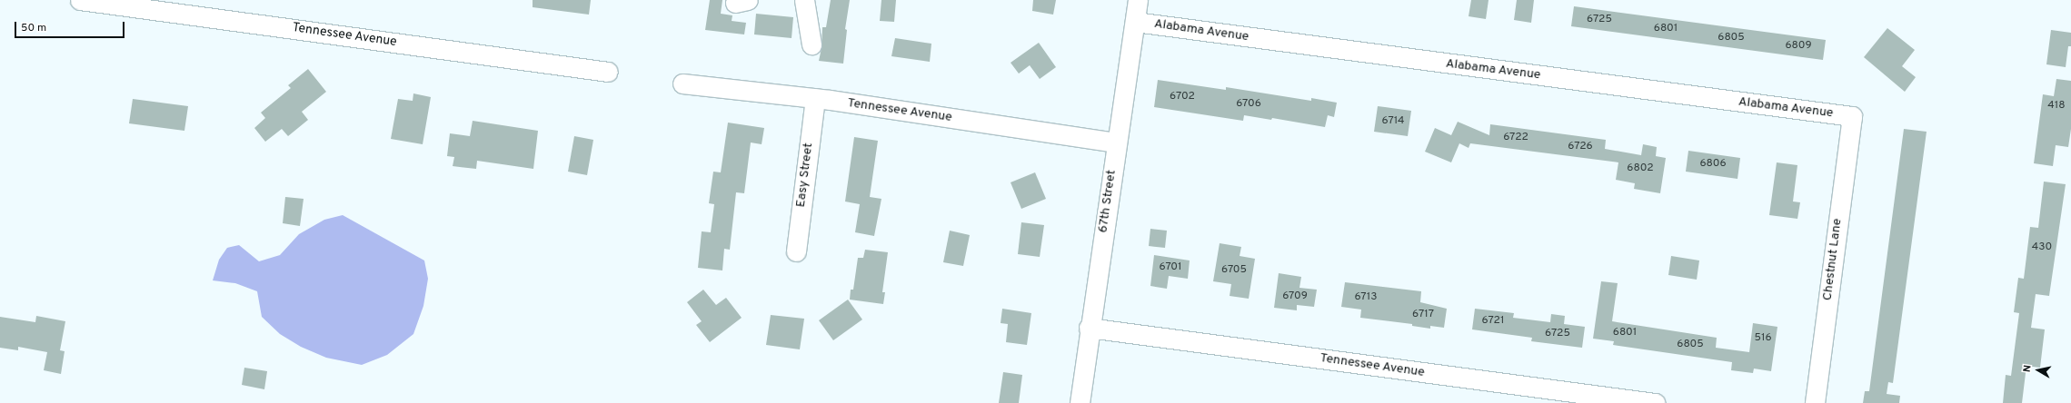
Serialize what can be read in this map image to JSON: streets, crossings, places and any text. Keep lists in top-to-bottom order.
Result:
{
  "streets": {
    "street": [
      "Alabama Avenue",
      "Tennessee Avenue",
      "Easy Street",
      "67th Street",
      "Chestnut Lane"
    ]
  },
  "crossings": [
    ["Alabama Avenue", "67th Street"],
    ["Alabama Avenue", "Chestnut Lane"],
    ["Tennessee Avenue", "Easy Street"],
    ["Tennessee Avenue", "67th Street"]
  ],
  "house_numbers": [
    "6725",
    "6801",
    "6805",
    "6809",
    "6702",
    "6706",
    "418",
    "6714",
    "6722",
    "6726",
    "6806",
    "6802",
    "430",
    "6701",
    "6705",
    "6709",
    "6713",
    "6717",
    "6721",
    "6801",
    "6725",
    "516",
    "6805"
  ],
  "scale_bar": "50 m",
  "north": "left"
}
